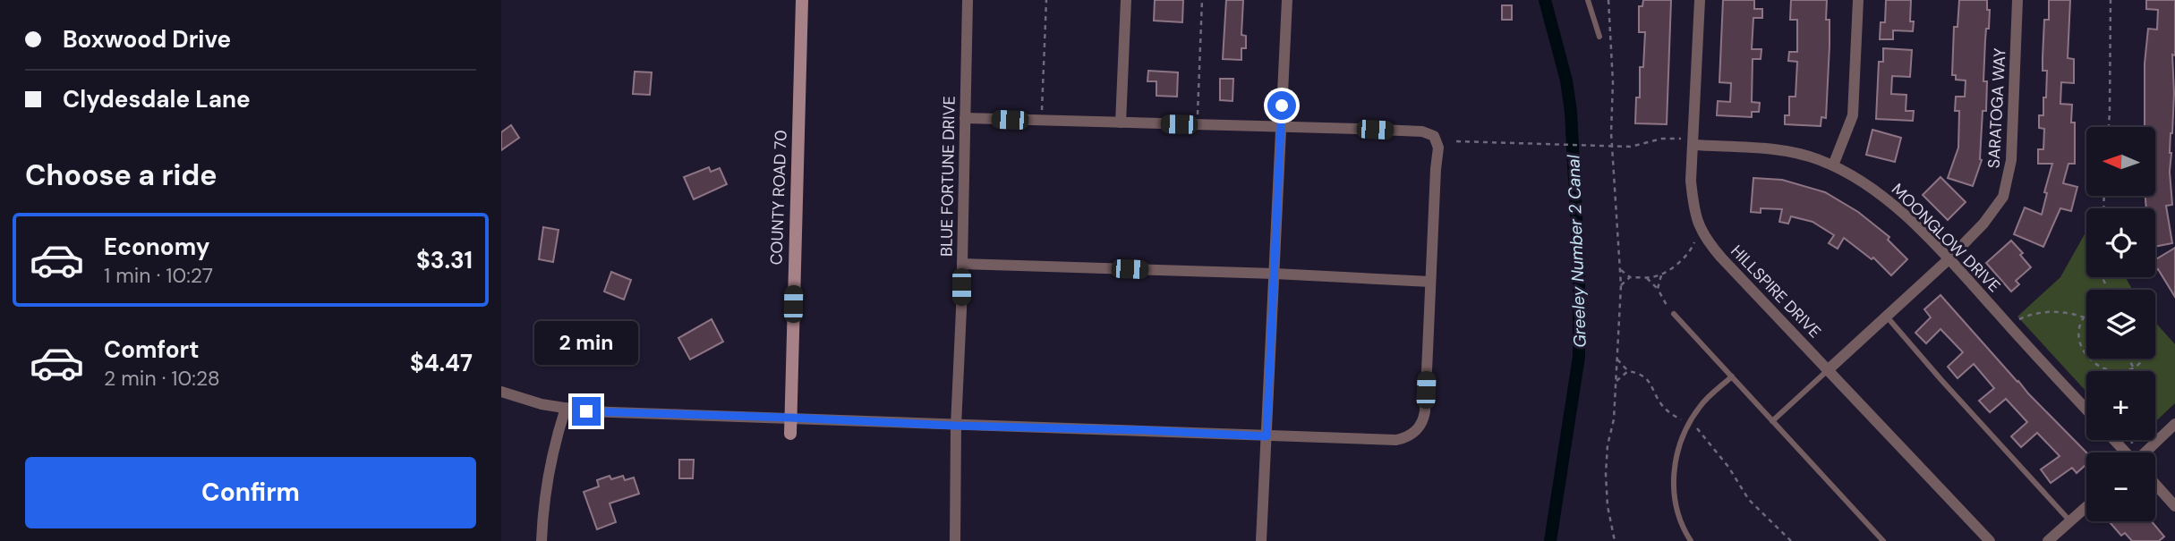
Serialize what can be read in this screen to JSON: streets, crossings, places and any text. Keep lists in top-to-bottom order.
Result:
{
  "streets": {
    "street": [
      "SARATOGA WAY",
      "BLUE FORTUNE DRIVE",
      "COUNTY ROAD 70",
      "MOONGLOW DRIVE",
      "HILLSPIRE DRIVE"
    ]
  },
  "crossings": [
    ["SARATOGA WAY", "MOONGLOW DRIVE"],
    ["SARATOGA WAY", "HILLSPIRE DRIVE"],
    ["MOONGLOW DRIVE", "HILLSPIRE DRIVE"]
  ],
  "water": ["Greeley Number 2 Canal"],
  "north": "left",
  "page": {
    "banner": ["Boxwood Drive", "Clydesdale Lane"],
    "map_buttons": ["+", "−"],
    "heading": "Choose a ride",
    "list": [
      {
        "name": "Economy",
        "note": "1 min · 10:27",
        "value": "$3.31"
      },
      {
        "name": "Comfort",
        "note": "2 min · 10:28",
        "value": "$4.47"
      }
    ],
    "bubble": "2 min",
    "buttons": "Confirm"
  }
}
